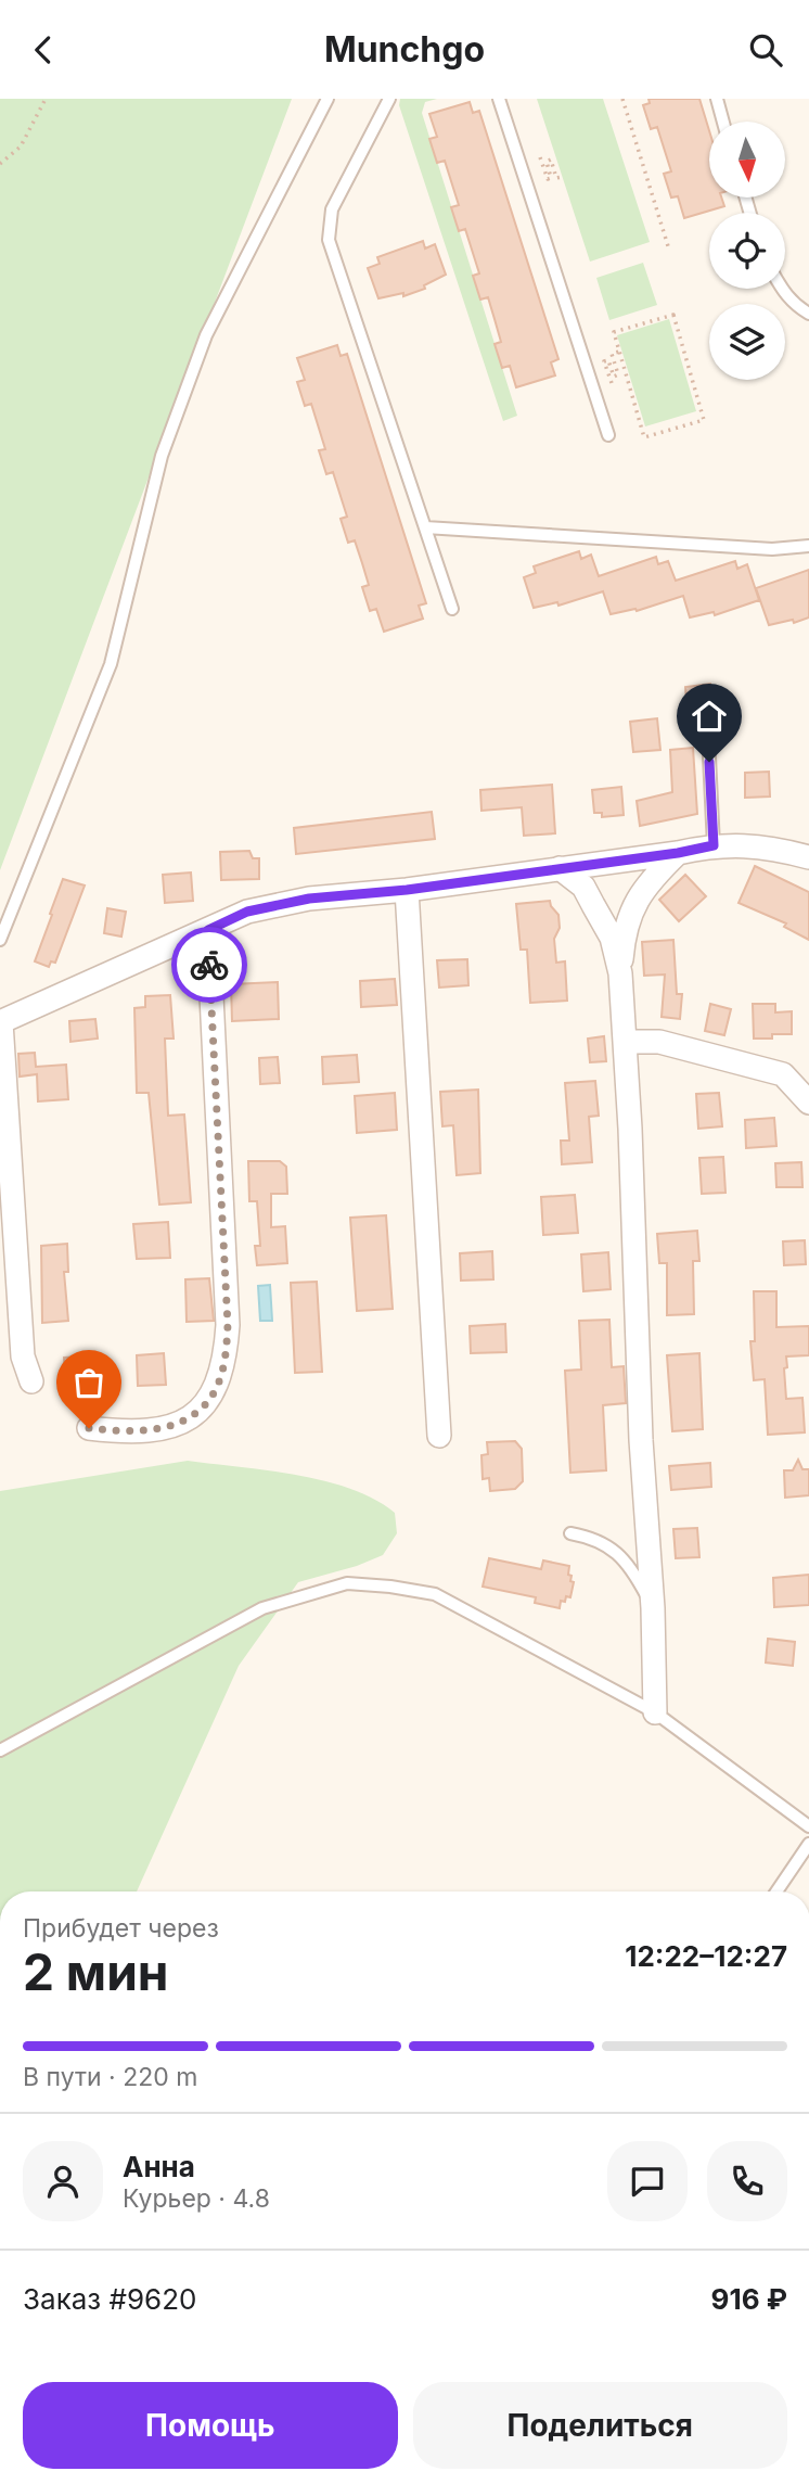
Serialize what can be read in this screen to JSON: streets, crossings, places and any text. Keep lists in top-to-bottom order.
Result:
{
  "north": "bottom",
  "page": {
    "header": "Munchgo",
    "heading": ["2 мин", "Прибудет через", "12:22–12:27"],
    "panel": [
      "Анна",
      "Курьер · 4.8",
      "Заказ #9620",
      "916 ₽"
    ],
    "bar": "В пути · 220 m",
    "buttons": ["Помощь", "Поделиться"]
  }
}
